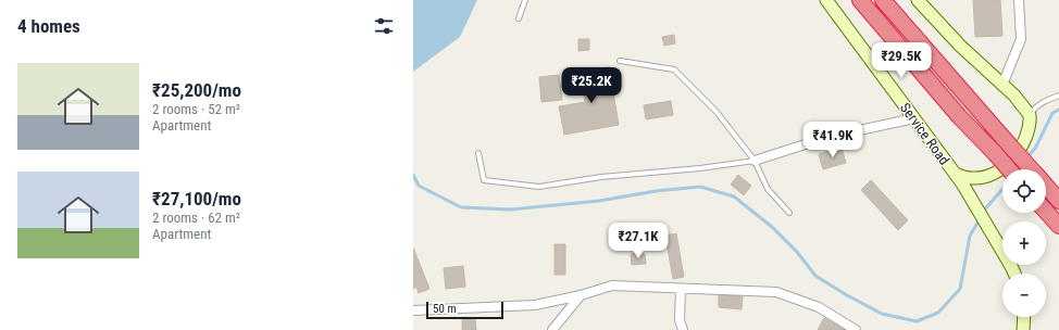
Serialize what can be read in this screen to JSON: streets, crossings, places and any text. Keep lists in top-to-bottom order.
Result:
{
  "streets": {
    "street": ["Service Road"]
  },
  "scale_bar": "50 m",
  "page": {
    "heading": "4 homes",
    "price": [
      "₹29.5K",
      "₹25.2K",
      "₹41.9K",
      "₹27.1K"
    ],
    "list": [
      {
        "name": "₹25,200/mo",
        "note": "2 rooms · 52 m² · Apartment"
      },
      {
        "name": "₹27,100/mo",
        "note": "2 rooms · 62 m² · Apartment"
      }
    ],
    "map_buttons": ["+", "−"],
    "scale": "50 m"
  }
}
